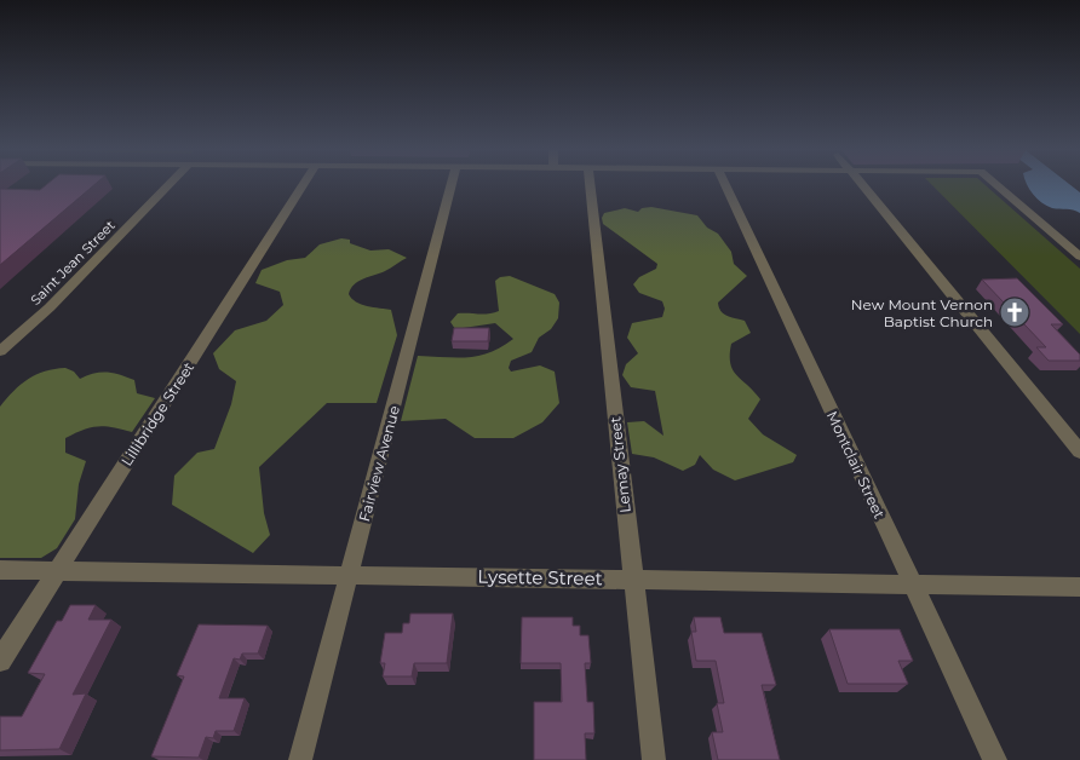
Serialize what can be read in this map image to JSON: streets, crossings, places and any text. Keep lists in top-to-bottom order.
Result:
{
  "streets": {
    "street": [
      "Saint Jean Street",
      "Lillibridge Street",
      "Fairview Avenue",
      "Lemay Street",
      "Montclair Street",
      "Lysette Street"
    ]
  },
  "crossings": [
    ["Lillibridge Street", "Lysette Street"],
    ["Fairview Avenue", "Lysette Street"],
    ["Lemay Street", "Lysette Street"],
    ["Montclair Street", "Lysette Street"]
  ],
  "places": {
    "church": ["New Mount Vernon Baptist Church"]
  }
}
